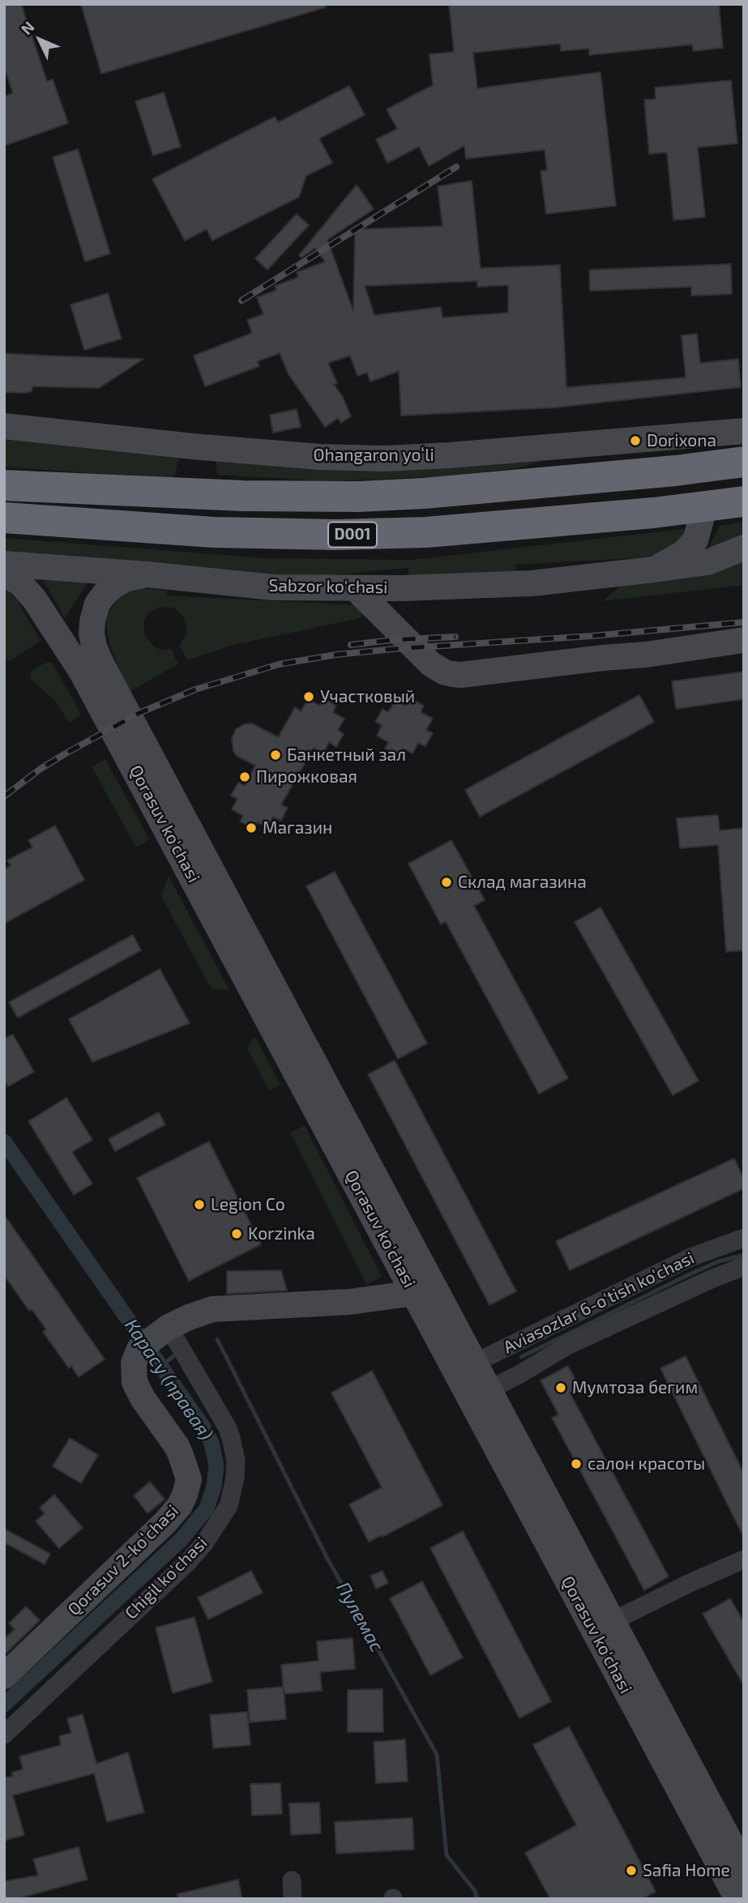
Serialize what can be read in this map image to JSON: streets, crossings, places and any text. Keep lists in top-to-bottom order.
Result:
{
  "streets": {
    "highway": ["D001"],
    "main road": [
      "Ohangaron yoʻli",
      "Sabzor ko'chasi",
      "Qorasuv ko'chasi",
      "Qorasuv 2-koʻchasi"
    ],
    "street": ["Aviasozlar 6-o'tish ko'chasi", "Chigil ko'chasi"]
  },
  "crossings": [
    ["Sabzor ko'chasi", "Qorasuv ko'chasi"],
    ["Qorasuv ko'chasi", "Aviasozlar 6-o'tish ko'chasi"],
    ["Qorasuv 2-koʻchasi", "Chigil ko'chasi"]
  ],
  "water": ["Карасу (правая)", "Пулемас"],
  "places": [
    "Dorixona",
    "Участковый",
    "Банкетный зал",
    "Пирожковая",
    "Магазин",
    "Склад магазина",
    "Legion Co",
    "Korzinka",
    "Мумтоза бегим",
    "салон красоты",
    "Safia Home"
  ],
  "north": "top left"
}
